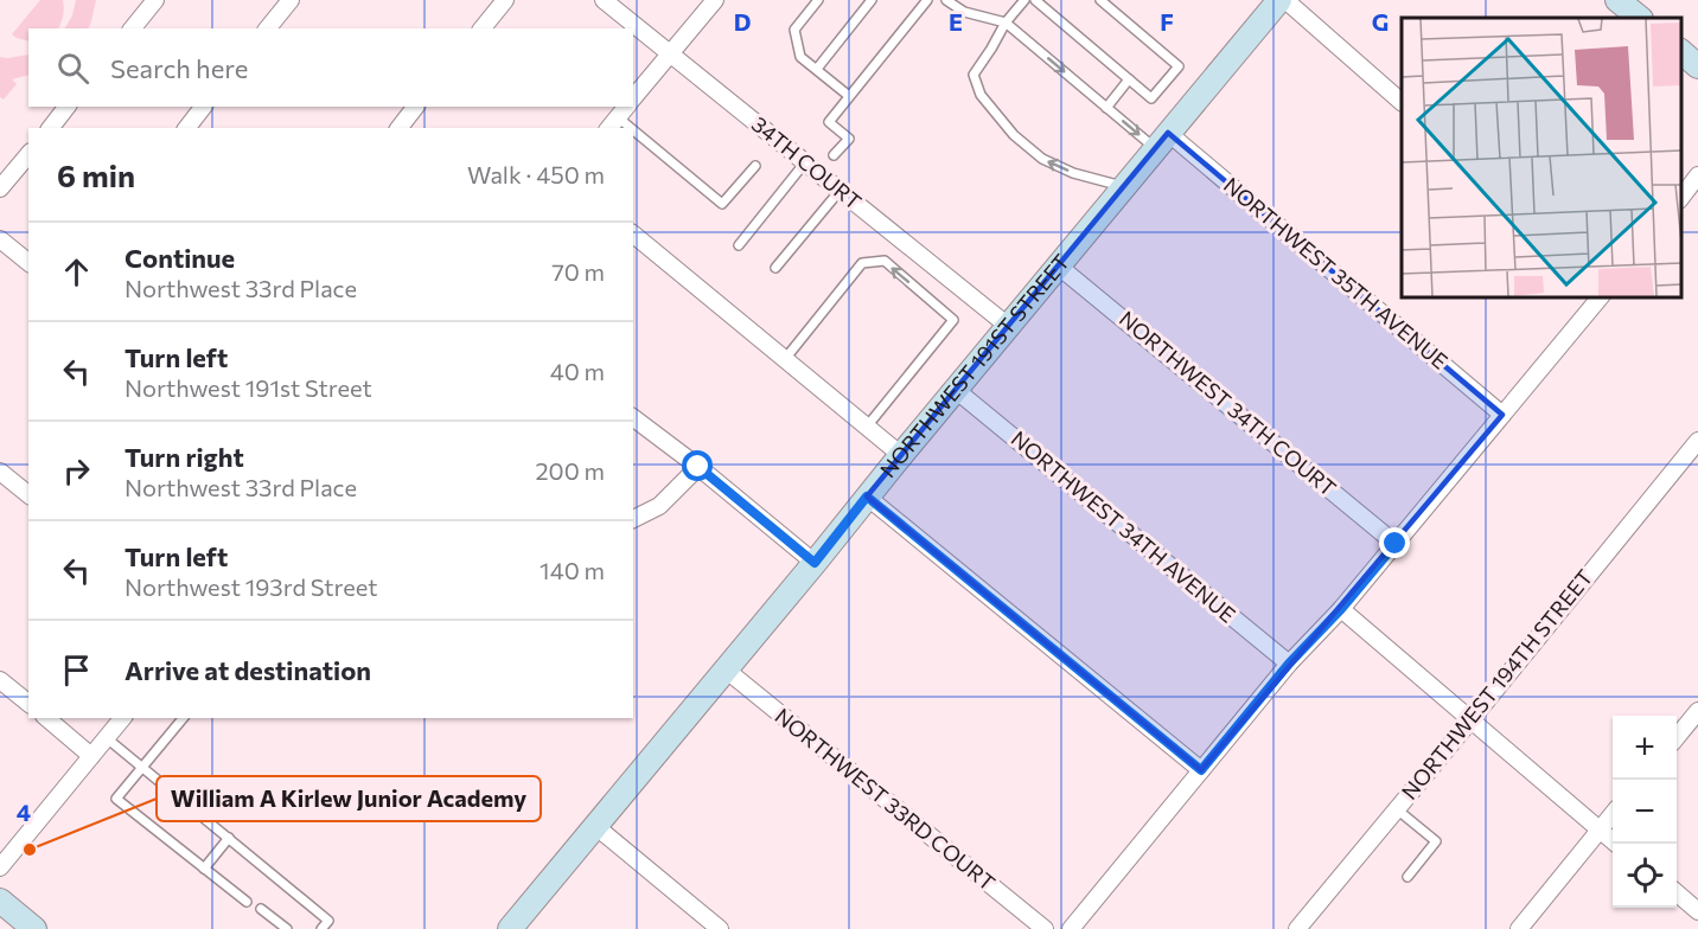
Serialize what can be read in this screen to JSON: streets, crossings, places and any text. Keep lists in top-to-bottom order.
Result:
{
  "streets": {
    "street": [
      "34TH COURT",
      "NORTHWEST 35TH AVENUE",
      "NORTHWEST 191ST STREET",
      "NORTHWEST 34TH COURT",
      "NORTHWEST 34TH AVENUE",
      "NORTHWEST 194TH STREET",
      "NORTHWEST 33RD COURT"
    ]
  },
  "crossings": [
    ["34TH COURT", "NORTHWEST 191ST STREET"],
    ["NORTHWEST 35TH AVENUE", "NORTHWEST 191ST STREET"],
    ["NORTHWEST 191ST STREET", "NORTHWEST 34TH COURT"],
    ["NORTHWEST 191ST STREET", "NORTHWEST 34TH AVENUE"],
    ["NORTHWEST 191ST STREET", "NORTHWEST 33RD COURT"]
  ],
  "places": ["William A Kirlew Junior Academy"],
  "page": {
    "search": "Search here",
    "heading": ["6 min", "Walk · 450 m"],
    "list": [
      ["Continue", "Northwest 33rd Place", "70 m"],
      ["Turn left", "Northwest 191st Street", "40 m"],
      ["Turn right", "Northwest 33rd Place", "200 m"],
      ["Turn left", "Northwest 193rd Street", "140 m"],
      "Arrive at destination"
    ],
    "map_buttons": ["+", "−"]
  },
  "grid": {
    "columns": [
      "D",
      "E",
      "F",
      "G"
    ],
    "rows": ["4"]
  }
}
